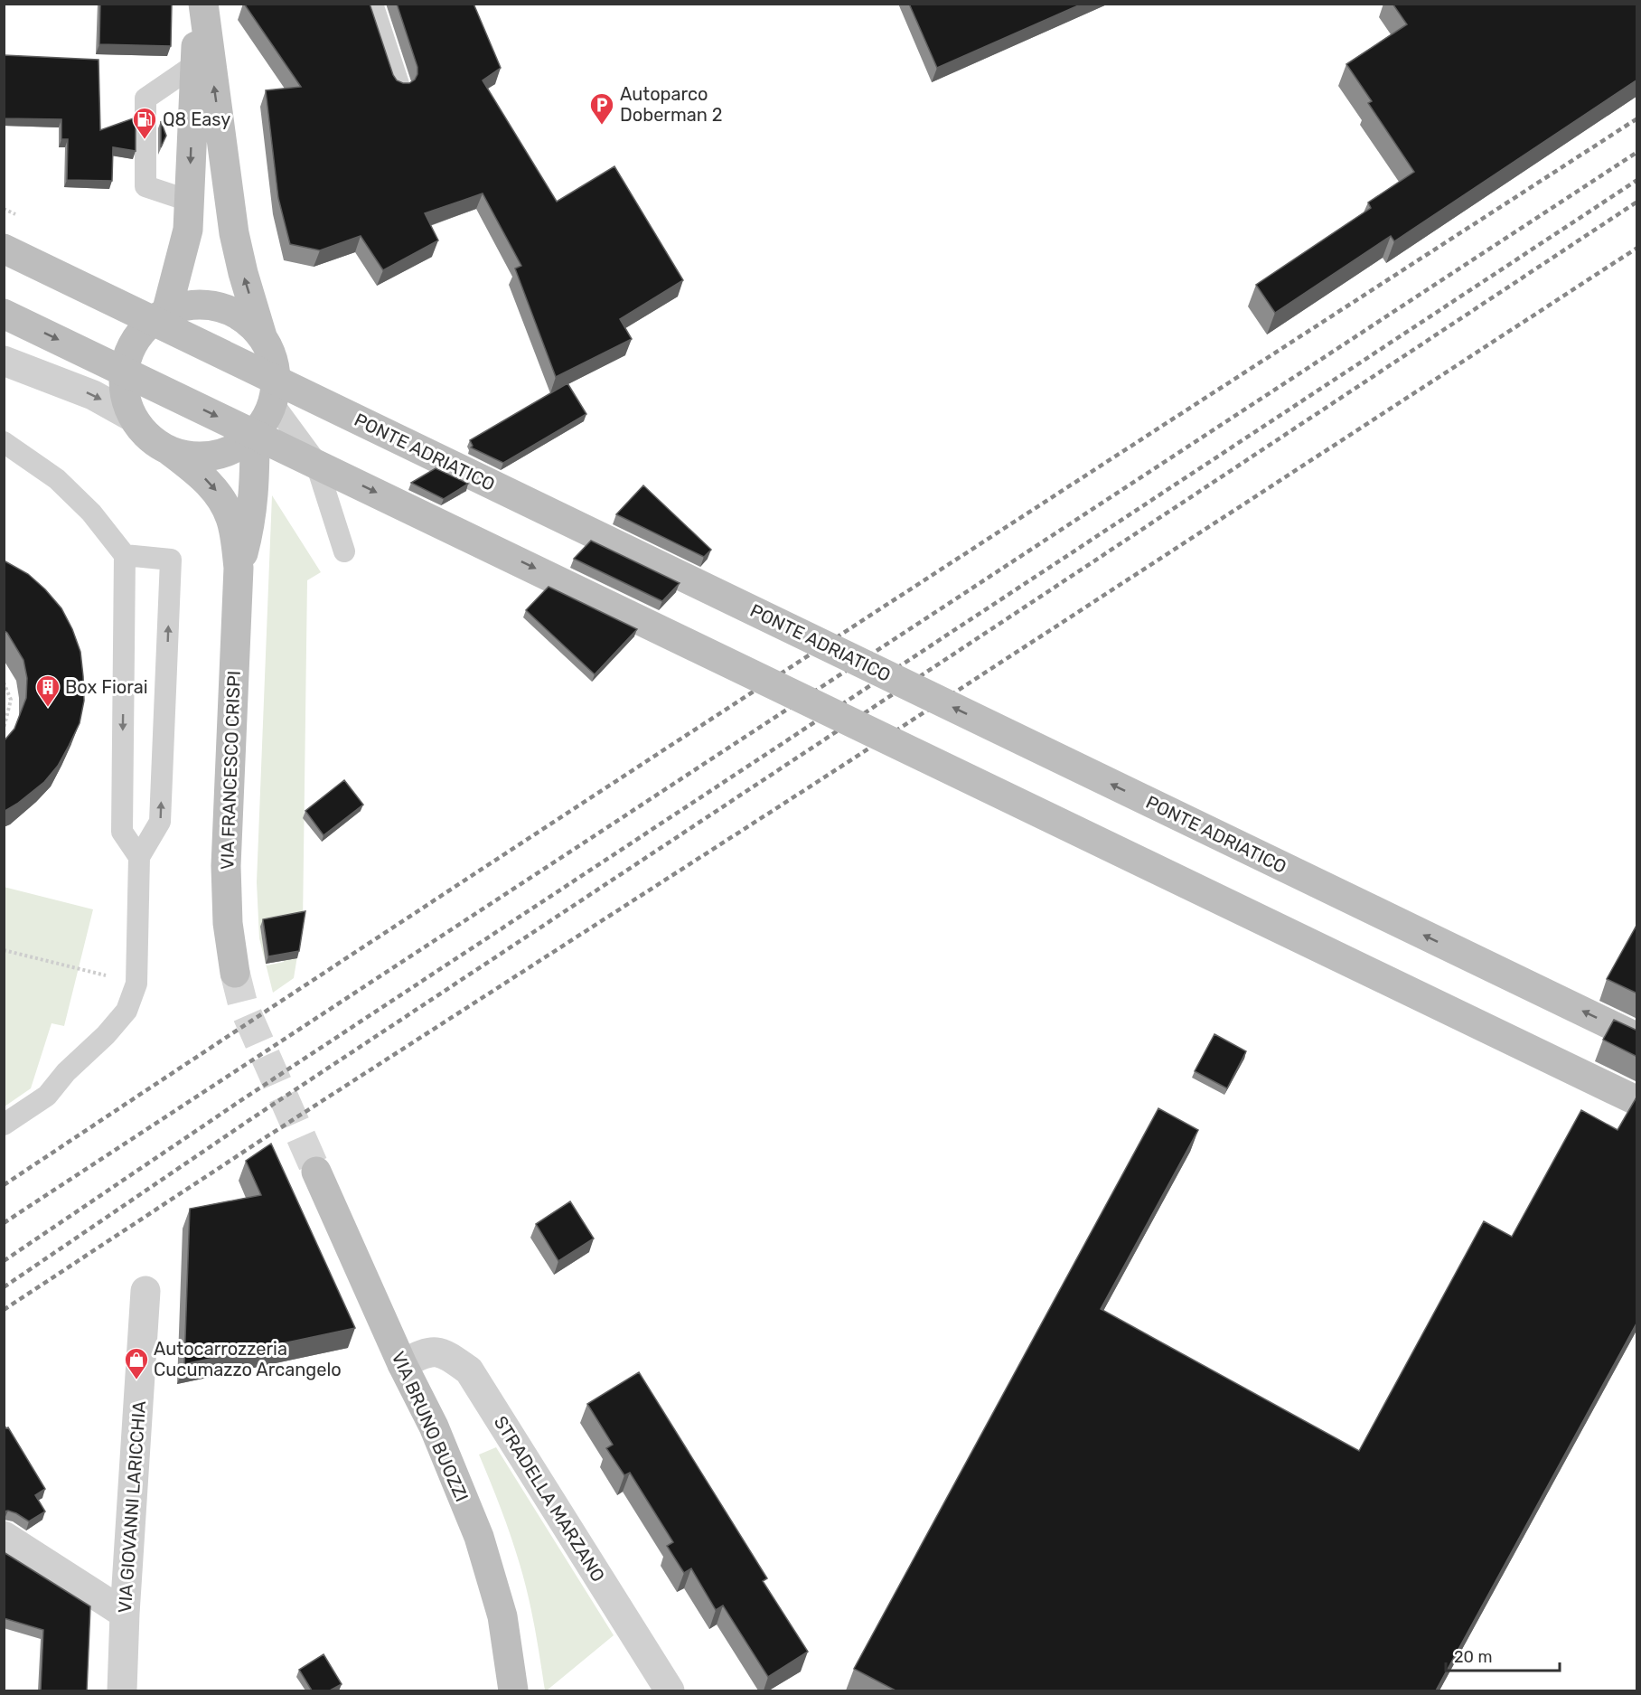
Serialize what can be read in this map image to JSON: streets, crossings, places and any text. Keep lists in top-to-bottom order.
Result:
{
  "streets": {
    "main road": ["PONTE ADRIATICO", "VIA FRANCESCO CRISPI", "VIA BRUNO BUOZZI"],
    "street": ["STRADELLA MARZANO", "VIA GIOVANNI LARICCHIA"]
  },
  "crossings": [
    ["VIA BRUNO BUOZZI", "STRADELLA MARZANO"]
  ],
  "places": {
    "parking": ["Autoparco Doberman 2"],
    "fuel station": ["Q8 Easy"],
    "building": ["Box Fiorai"],
    "shop": ["Autocarrozzeria Cucumazzo Arcangelo"]
  },
  "scale_bar": "20 m"
}
